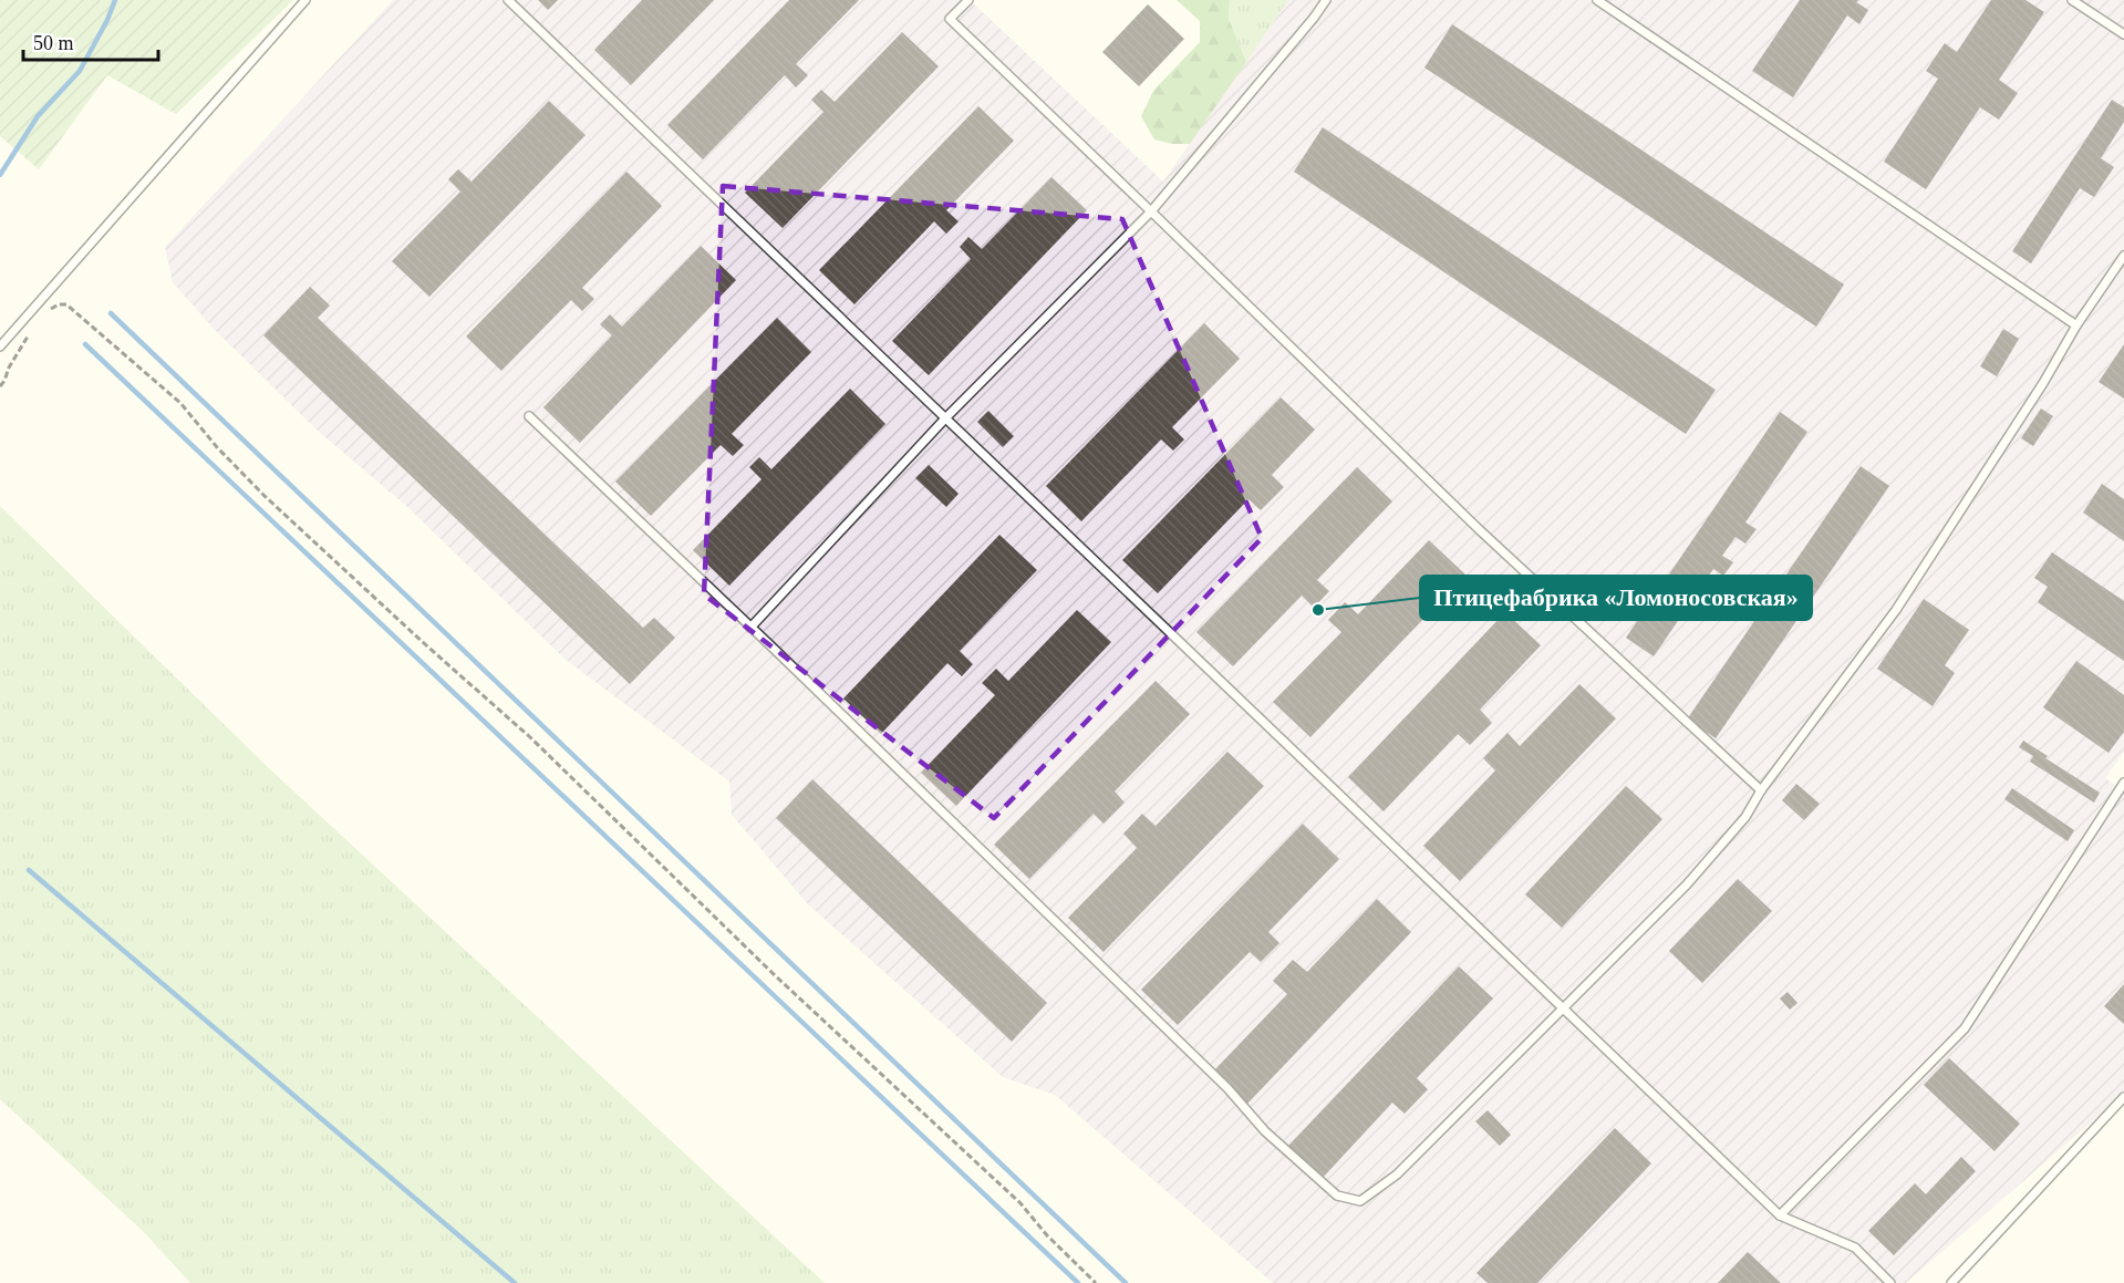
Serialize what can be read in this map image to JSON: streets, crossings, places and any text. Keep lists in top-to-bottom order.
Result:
{
  "places": ["Птицефабрика «Ломоносовская»"],
  "scale_bar": "50 m"
}
